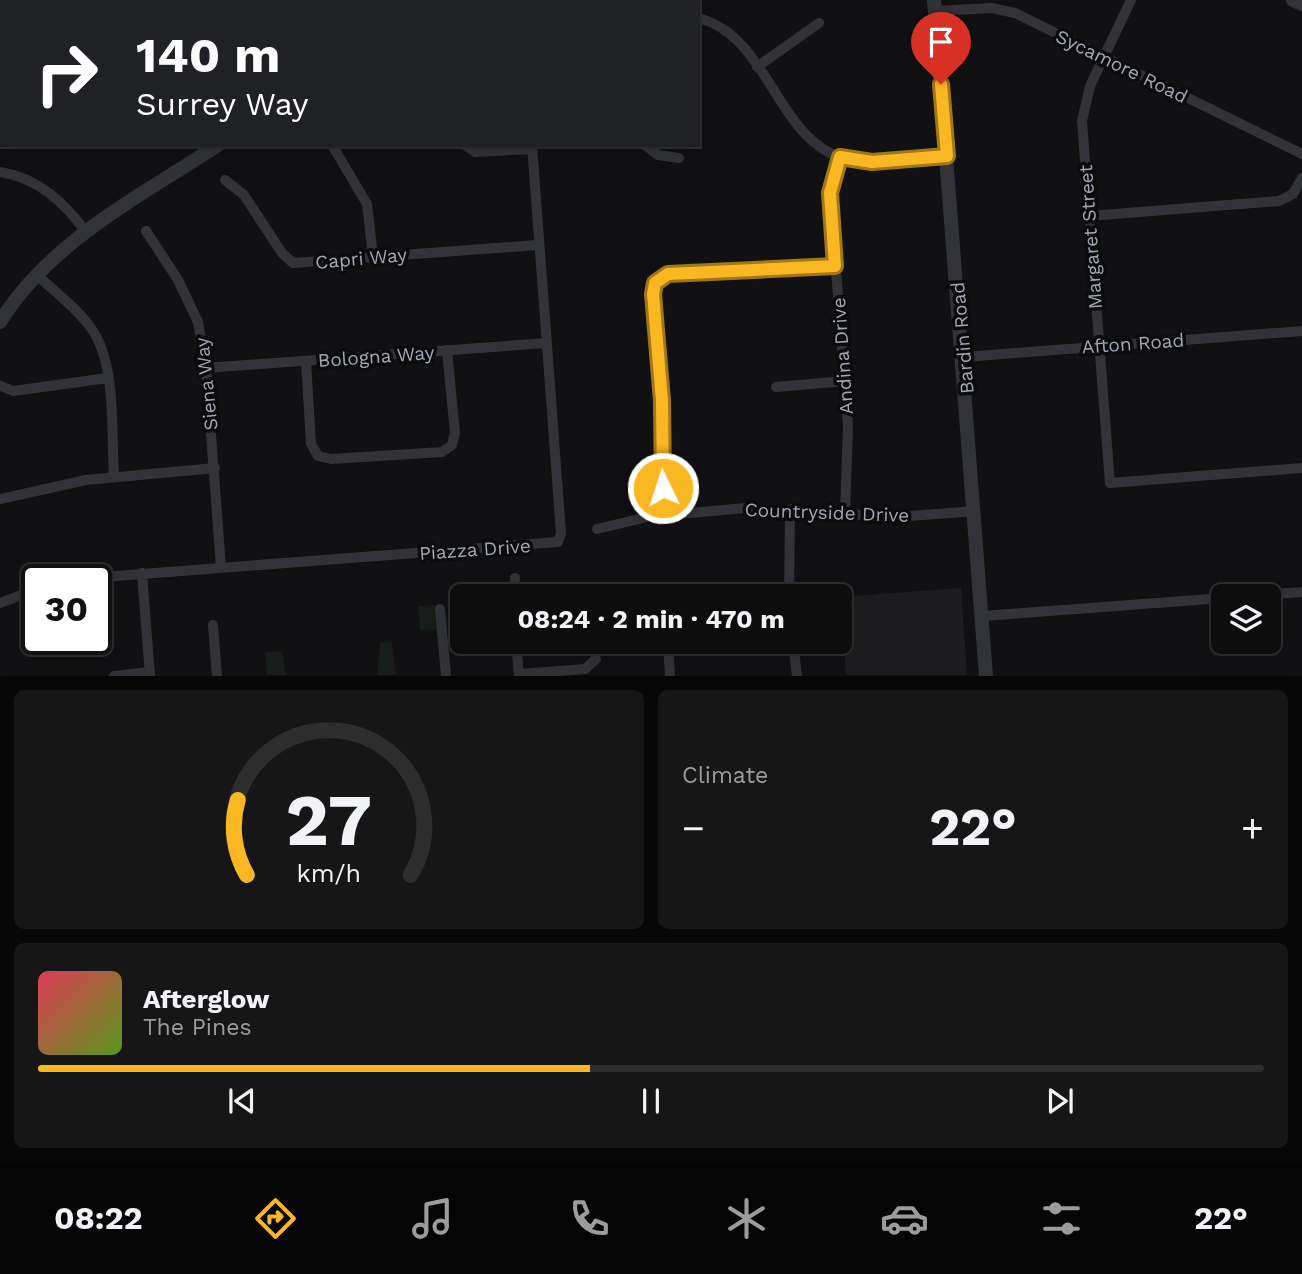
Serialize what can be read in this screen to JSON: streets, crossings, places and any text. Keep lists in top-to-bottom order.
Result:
{
  "streets": {
    "street": [
      "Sycamore Road",
      "Margaret Street",
      "Capri Way",
      "Bardin Road",
      "Afton Road",
      "Bologna Way",
      "Andina Drive",
      "Siena Way",
      "Countryside Drive",
      "Piazza Drive"
    ]
  },
  "crossings": [
    ["Sycamore Road", "Margaret Street"],
    ["Sycamore Road", "Bardin Road"],
    ["Margaret Street", "Afton Road"],
    ["Capri Way", "Piazza Drive"],
    ["Bardin Road", "Afton Road"],
    ["Bardin Road", "Countryside Drive"],
    ["Bologna Way", "Siena Way"],
    ["Bologna Way", "Piazza Drive"],
    ["Andina Drive", "Countryside Drive"],
    ["Siena Way", "Piazza Drive"]
  ],
  "page": {
    "turn": ["140 m", "Surrey Way"],
    "limit": "30",
    "trip": "08:24 · 2 min · 470 m",
    "tile": "Climate",
    "heat": ["−", "22°", "+"],
    "song": ["Afterglow", "The Pines"],
    "tabs": ["08:22", "22°"],
    "gauge": ["27", "km/h"]
  }
}
